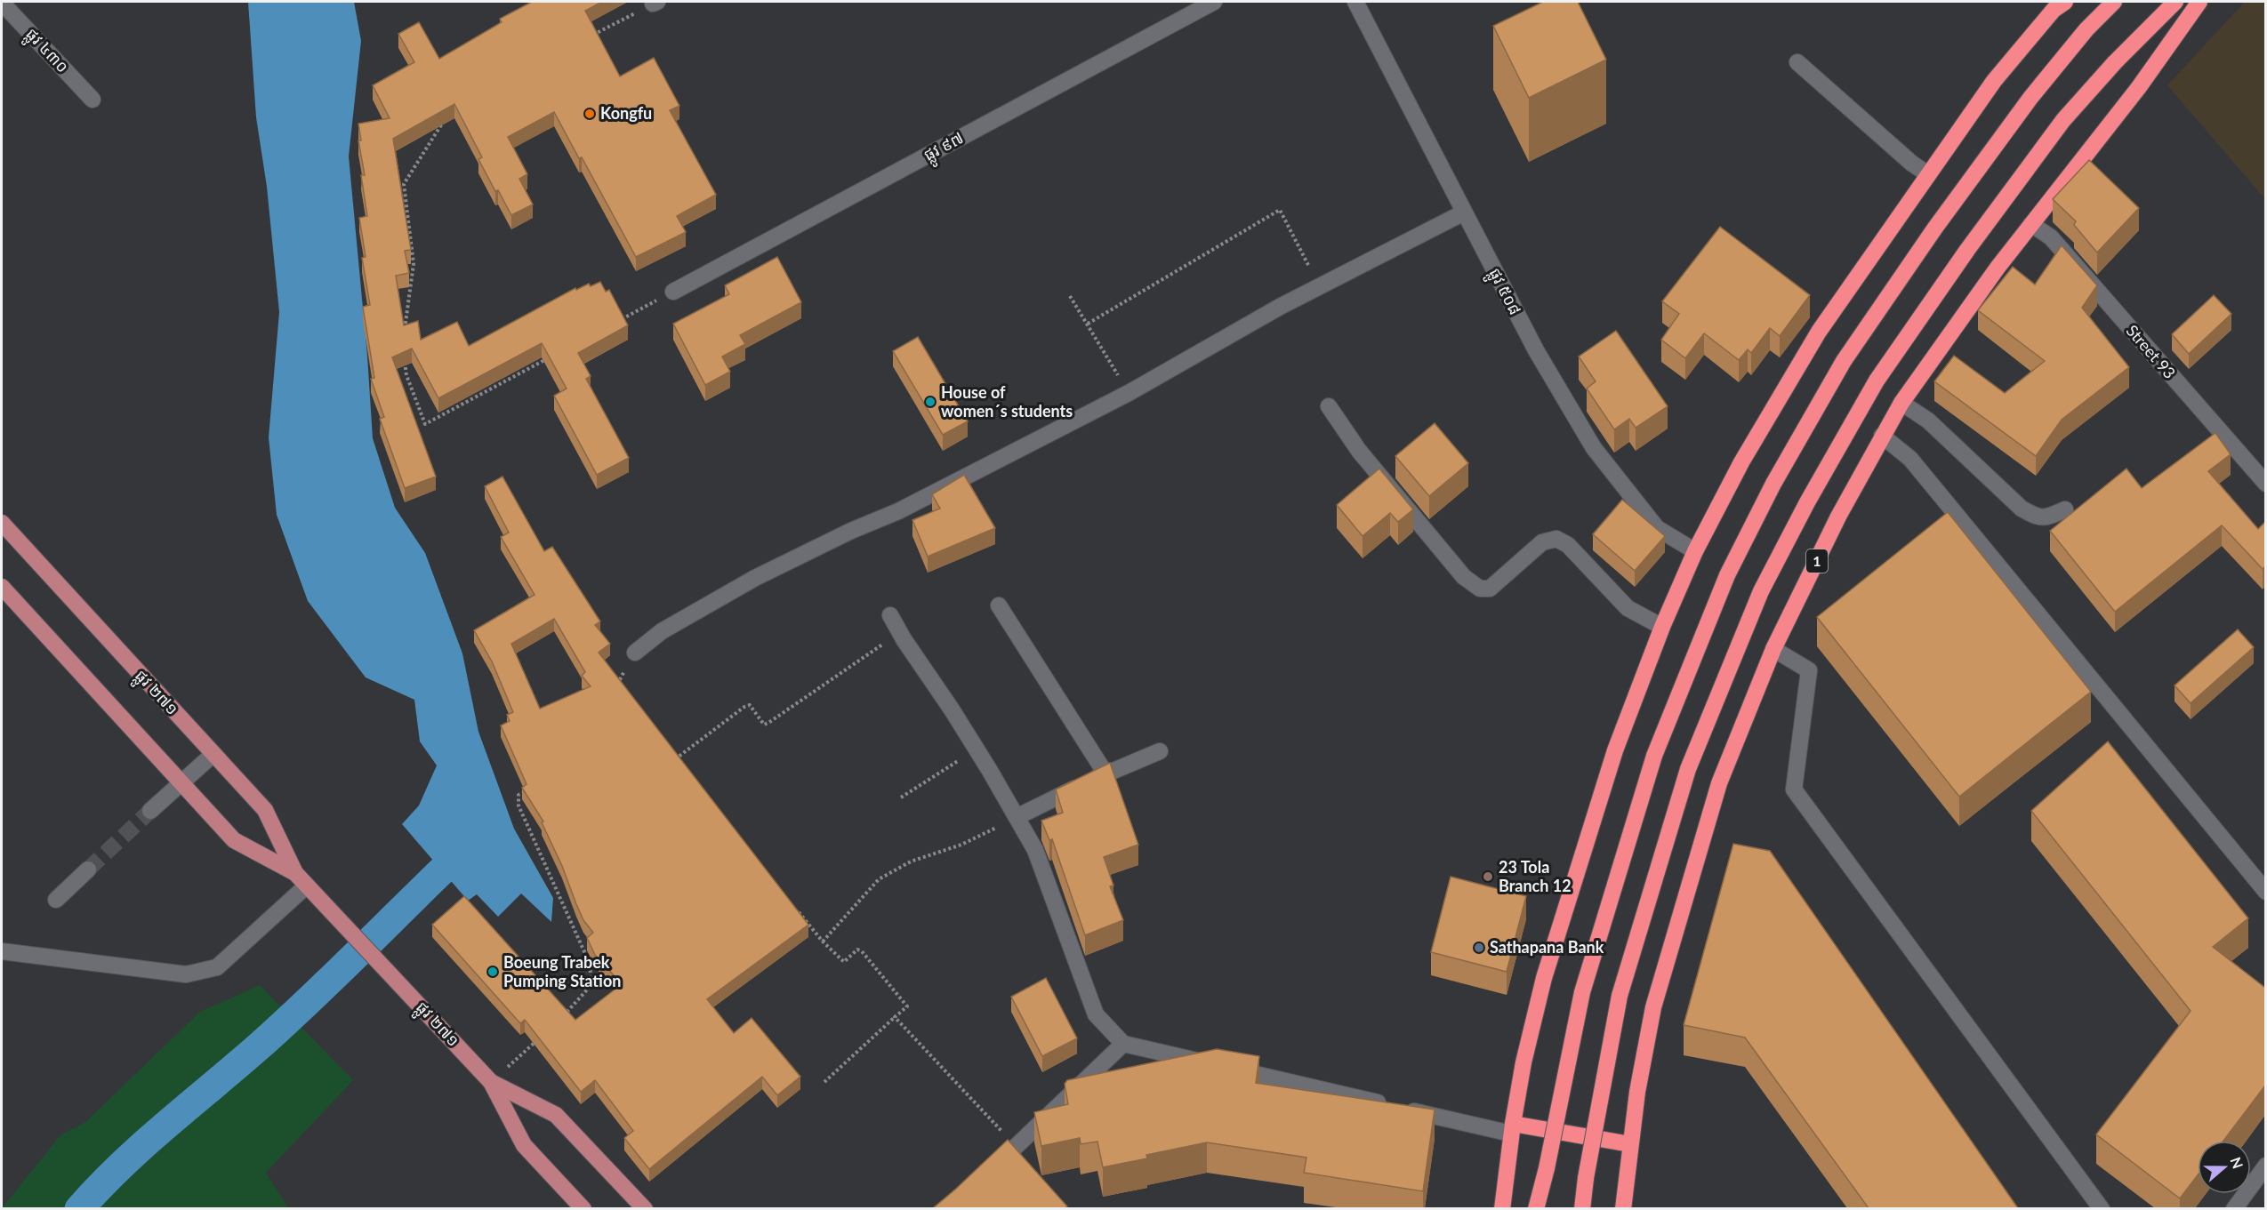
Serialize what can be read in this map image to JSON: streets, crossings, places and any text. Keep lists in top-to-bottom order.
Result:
{
  "streets": {
    "highway": ["1"],
    "main road": ["ផ្លូវ ២៧១"],
    "street": [
      "ផ្លូវ ៤៣០",
      "ផ្លូវ ៩៧",
      "ផ្លូវ ៥០៨",
      "Street 93"
    ]
  },
  "crossings": [
    ["Street 93", "1"]
  ],
  "places": [
    "Kongfu",
    "House of women´s students",
    "23 Tola Branch 12",
    "Sathapana Bank",
    "Boeung Trabek Pumping Station"
  ],
  "north": "right"
}
